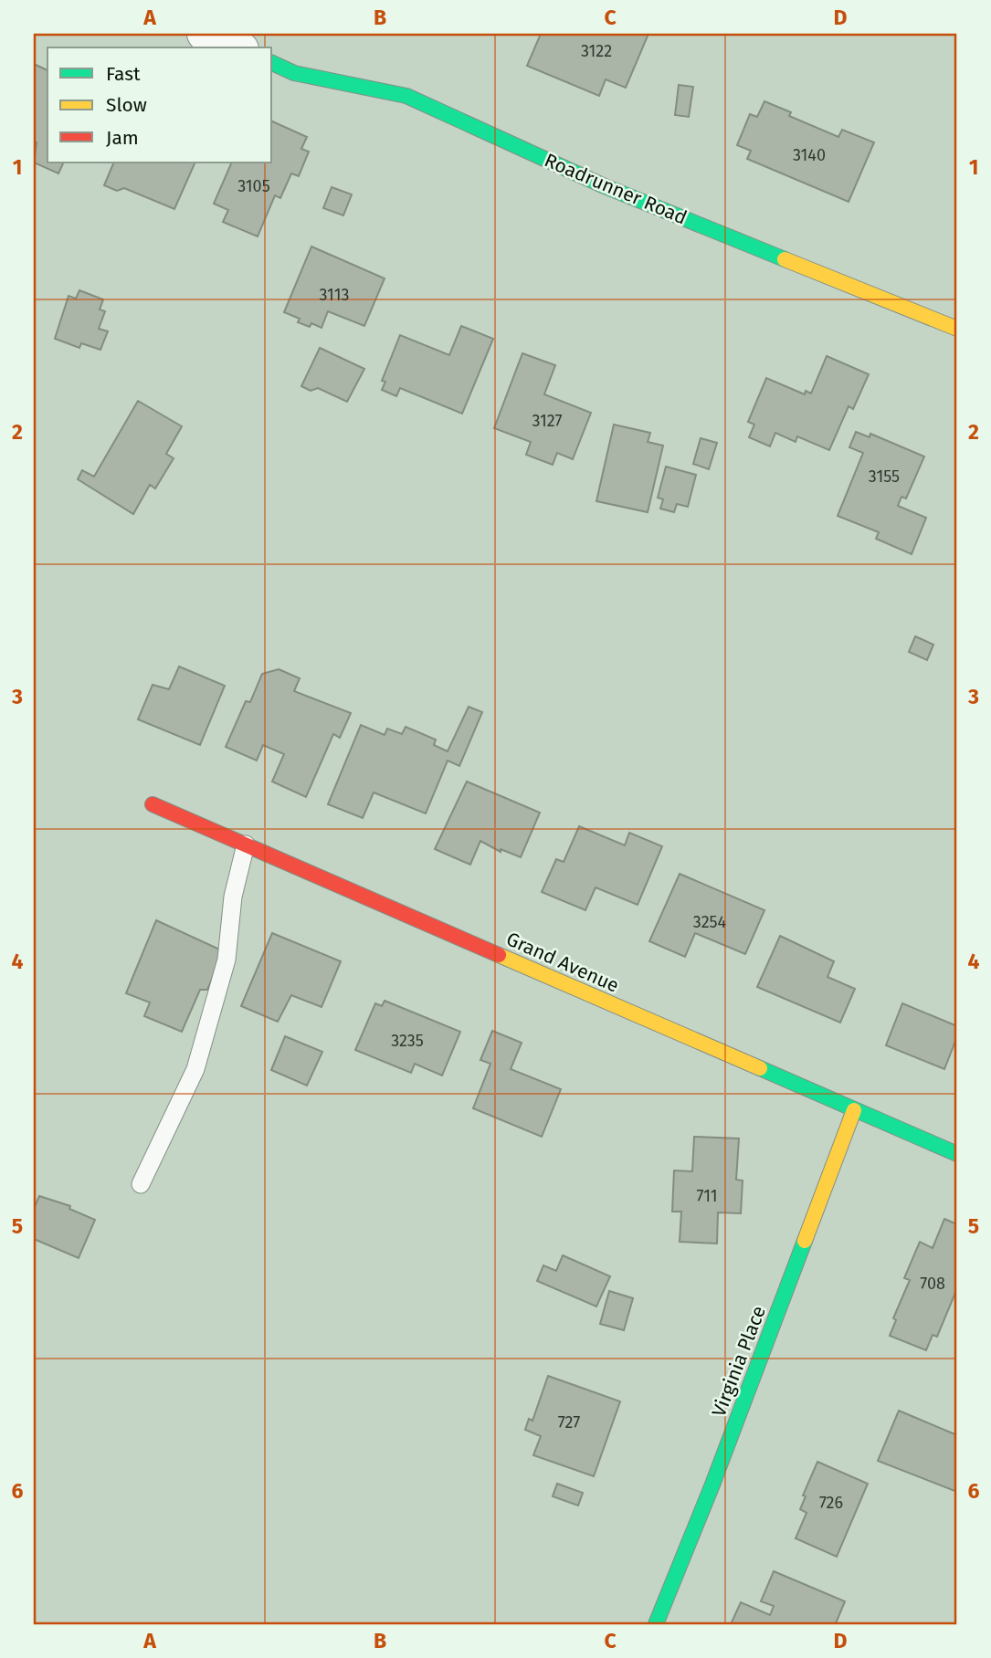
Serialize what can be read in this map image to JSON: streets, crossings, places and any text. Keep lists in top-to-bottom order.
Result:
{
  "streets": {
    "street": ["Roadrunner Road", "Grand Avenue", "Virginia Place"]
  },
  "crossings": [
    ["Grand Avenue", "Virginia Place"]
  ],
  "house_numbers": [
    "3122",
    "3140",
    "3105",
    "3113",
    "3127",
    "3155",
    "3254",
    "3235",
    "711",
    "708",
    "727",
    "726"
  ],
  "legend": ["Fast", "Slow", "Jam"],
  "grid": {
    "columns": [
      "A",
      "B",
      "C",
      "D"
    ],
    "rows": [
      "1",
      "2",
      "3",
      "4",
      "5",
      "6"
    ]
  }
}
